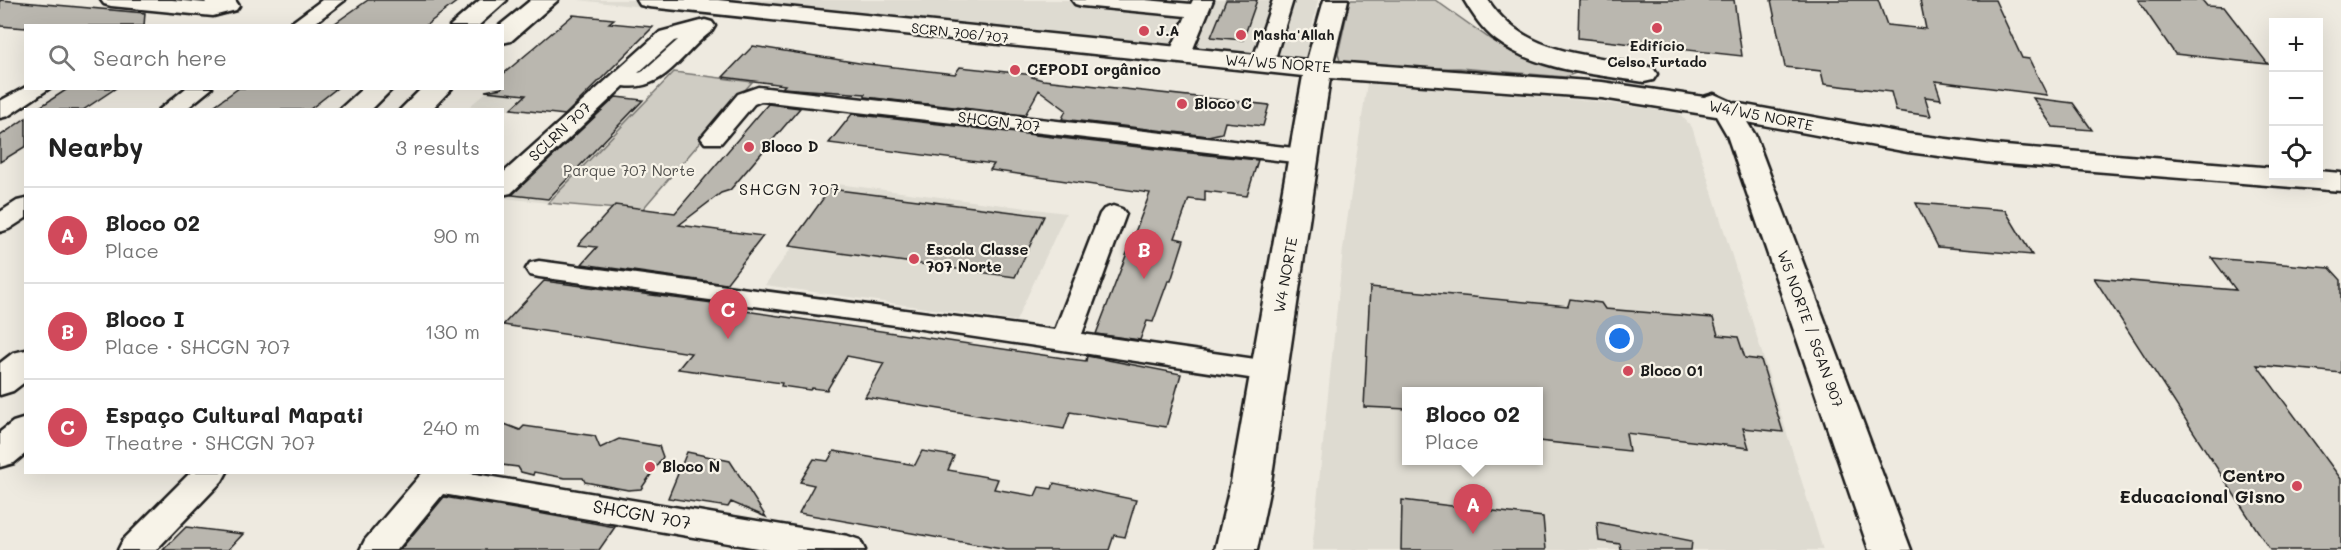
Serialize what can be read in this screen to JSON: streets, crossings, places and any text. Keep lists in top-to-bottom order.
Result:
{
  "streets": {
    "main road": [
      "SCRN 706/707",
      "W4/W5 NORTE",
      "W4 NORTE",
      "W5 NORTE / SGAN 907"
    ],
    "street": ["SHCGN 707", "SCLRN 707"]
  },
  "crossings": [
    ["SCRN 706/707", "W4/W5 NORTE"],
    ["SCRN 706/707", "SCLRN 707"],
    ["W4/W5 NORTE", "W4 NORTE"],
    ["W4/W5 NORTE", "W5 NORTE / SGAN 907"],
    ["SHCGN 707", "W4 NORTE"]
  ],
  "districts": ["SHCGN 707"],
  "parks": ["Parque 707 Norte"],
  "places": [
    "Edifício Celso Furtado",
    "J.A",
    "Masha'Allah",
    "CEPODI orgânico",
    "Bloco C",
    "Bloco D",
    "Escola Classe 707 Norte",
    "Bloco 01",
    "Bloco N",
    "Centro Educacional Gisno"
  ],
  "page": {
    "map_buttons": ["+", "−"],
    "search": "Search here",
    "heading": ["Nearby", "3 results"],
    "list": [
      {
        "mark": "A",
        "name": "Bloco 02",
        "note": "Place",
        "value": "90 m"
      },
      {
        "mark": "B",
        "name": "Bloco I",
        "note": "Place · SHCGN 707",
        "value": "130 m"
      },
      {
        "mark": "C",
        "name": "Espaço Cultural Mapati",
        "note": "Theatre · SHCGN 707",
        "value": "240 m"
      }
    ],
    "pins": ["B", "C", "A"],
    "popup": ["Bloco 02", "Place"]
  }
}
